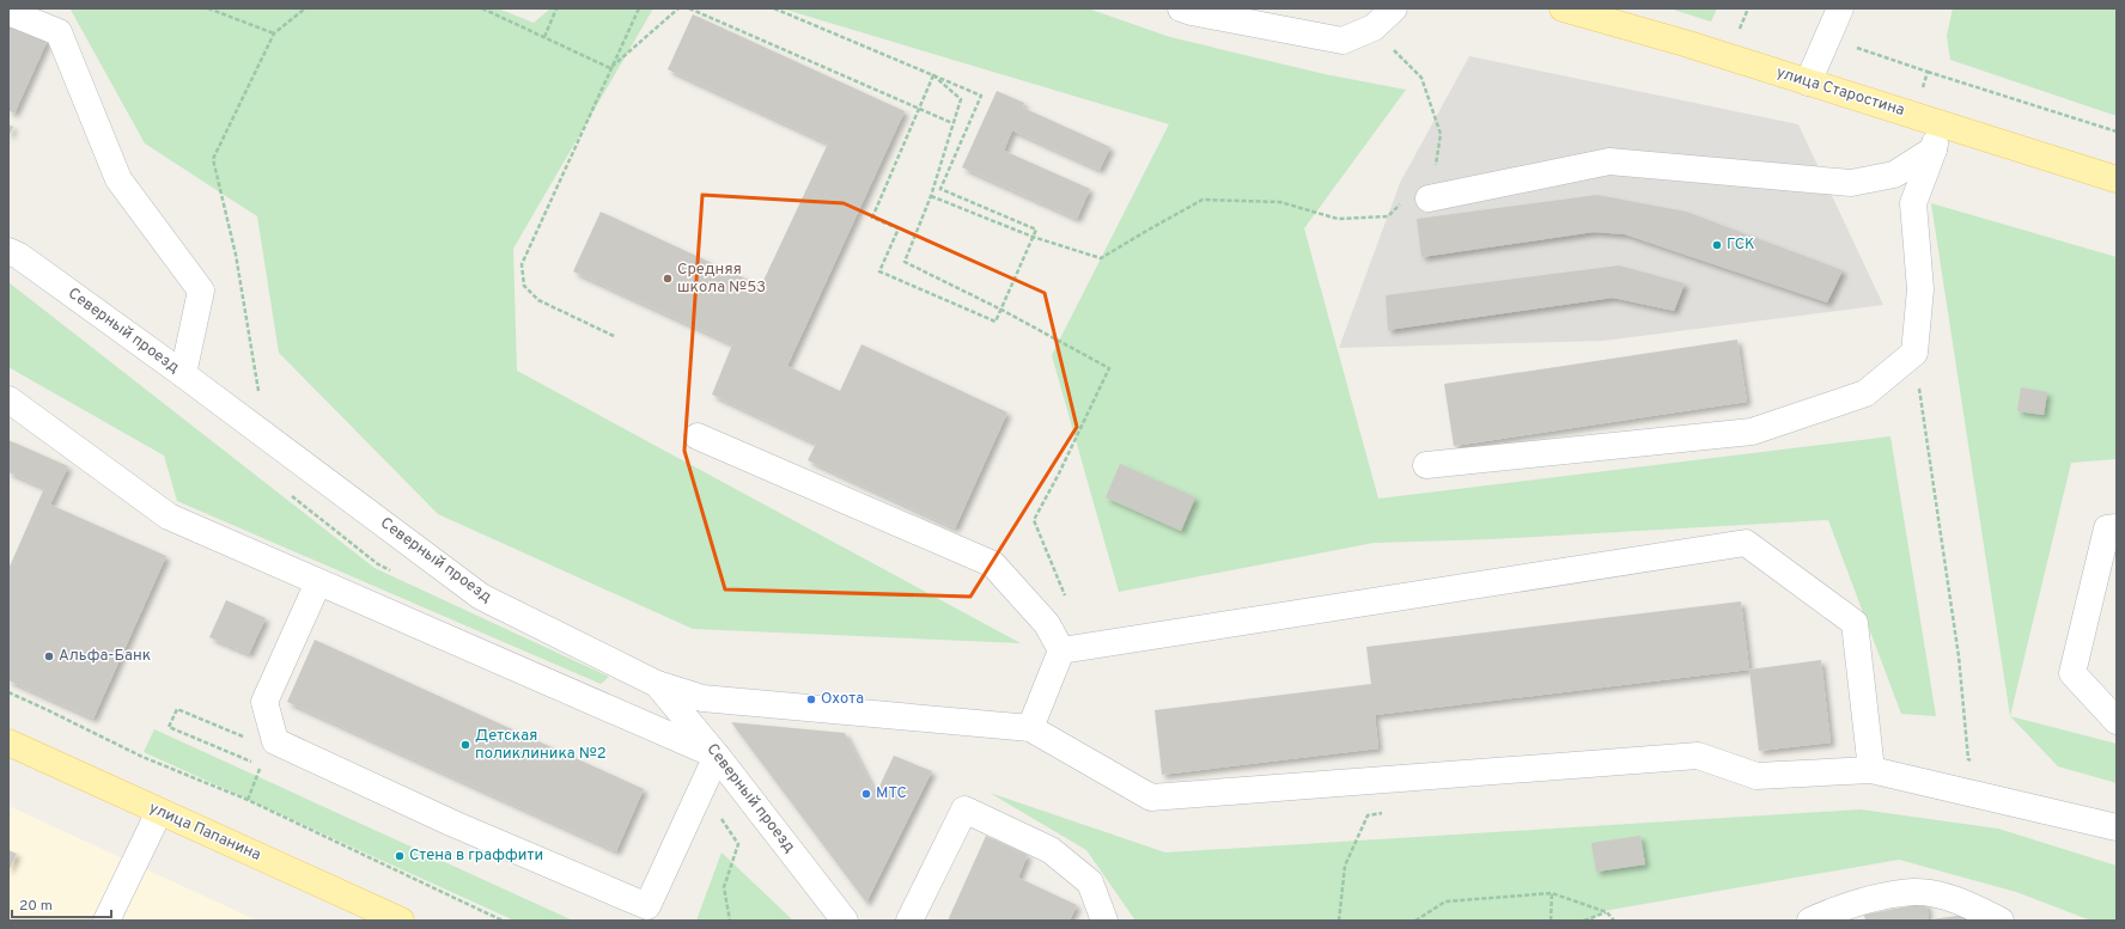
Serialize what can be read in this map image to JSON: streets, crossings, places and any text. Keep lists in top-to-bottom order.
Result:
{
  "streets": {
    "main road": ["улица Старостина", "улица Папанина"],
    "street": ["Северный проезд"]
  },
  "places": [
    "ГСК",
    "Средняя школа №53",
    "Альфа-Банк",
    "Охота",
    "Детская поликлиника №2",
    "МТС",
    "Стена в граффити"
  ],
  "scale_bar": "20 m"
}
